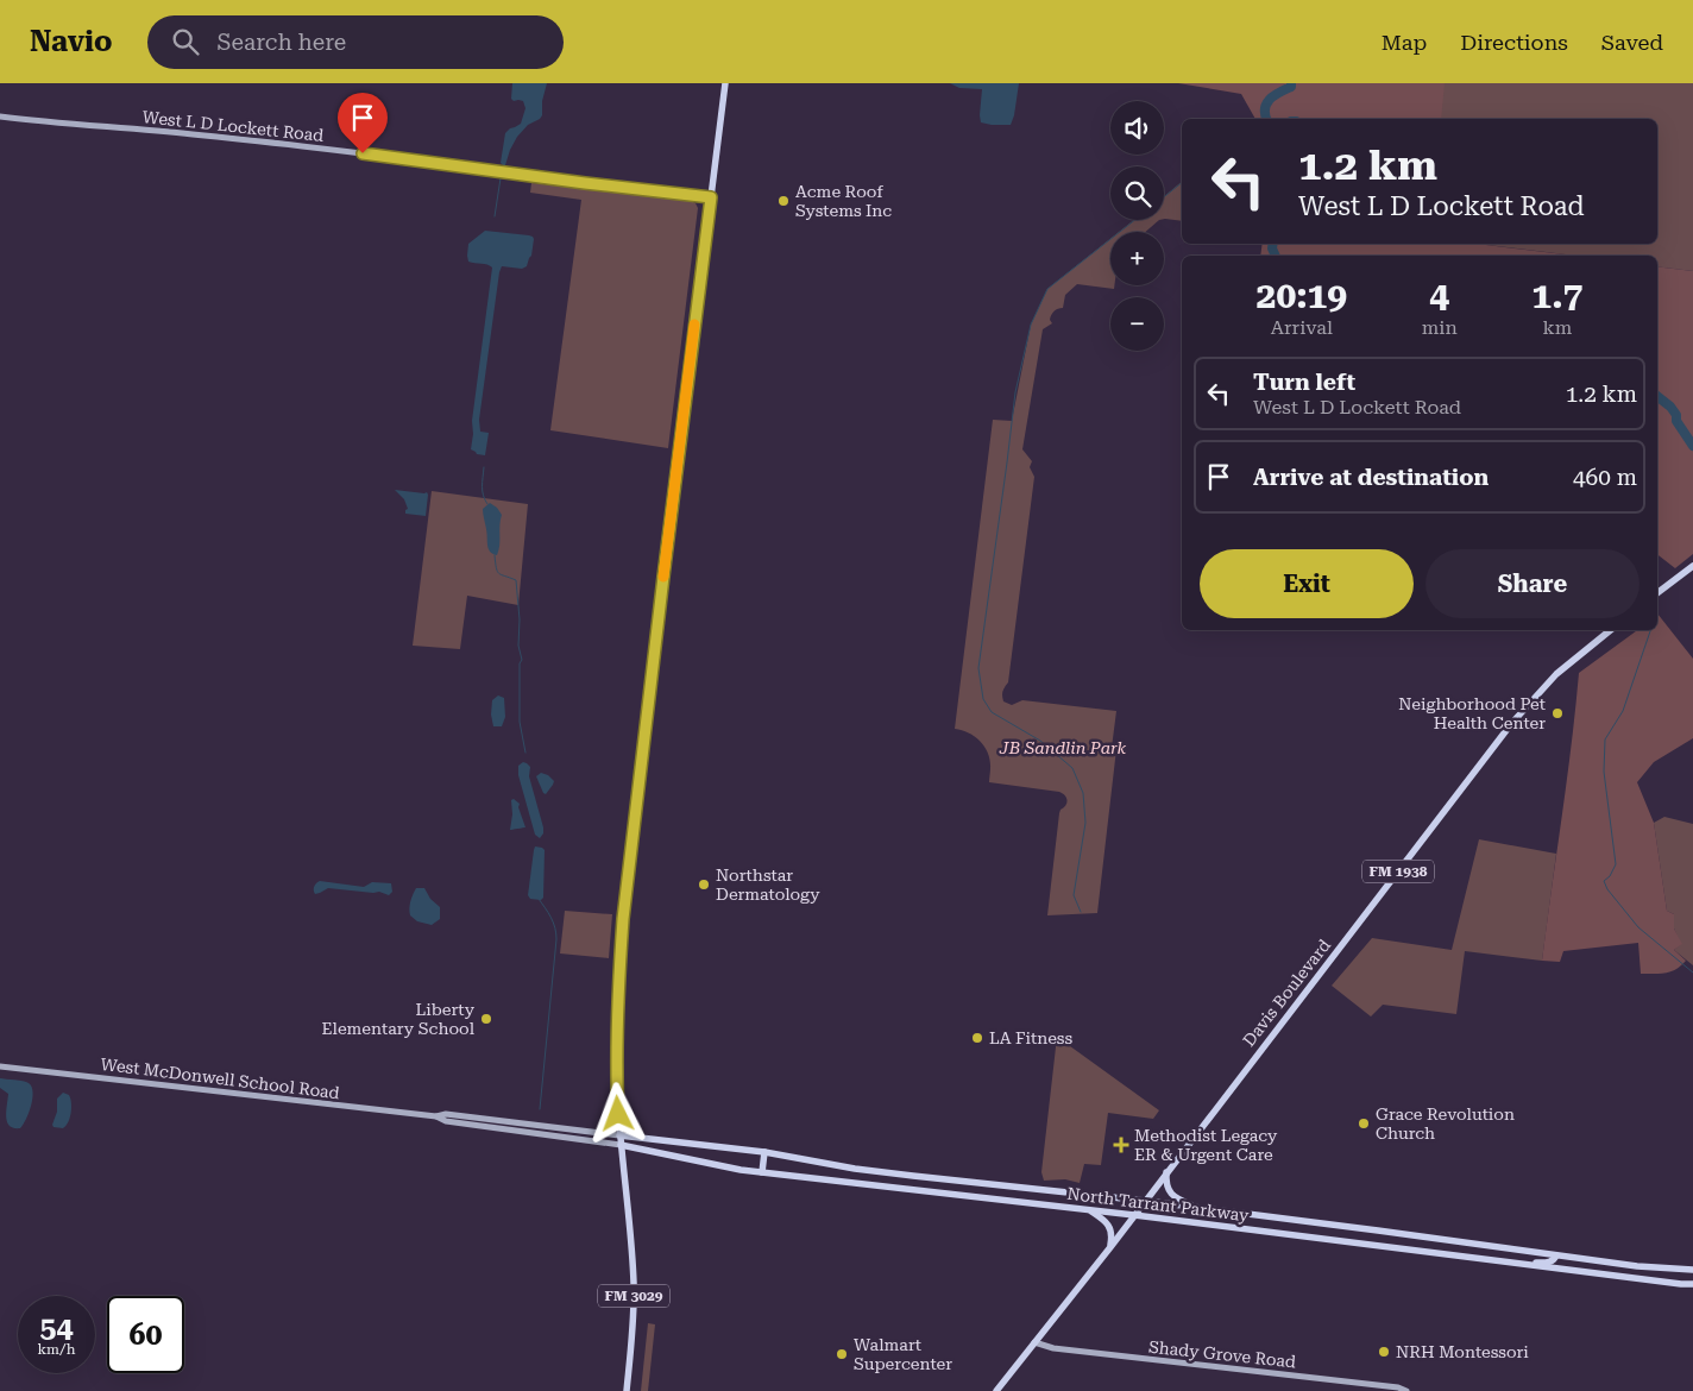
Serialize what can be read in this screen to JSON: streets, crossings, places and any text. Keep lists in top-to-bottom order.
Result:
{
  "streets": {
    "main road": [
      "West L D Lockett Road",
      "FM 1938",
      "Davis Boulevard",
      "West McDonwell School Road",
      "North Tarrant Parkway",
      "FM 3029",
      "Shady Grove Road"
    ]
  },
  "crossings": [
    ["West L D Lockett Road", "FM 3029"],
    ["Davis Boulevard", "North Tarrant Parkway"],
    ["Davis Boulevard", "Shady Grove Road"],
    ["West McDonwell School Road", "North Tarrant Parkway"],
    ["West McDonwell School Road", "FM 3029"],
    ["North Tarrant Parkway", "FM 3029"]
  ],
  "parks": ["JB Sandlin Park"],
  "places": {
    "other": [
      "Acme Roof Systems Inc",
      "Neighborhood Pet Health Center",
      "Northstar Dermatology",
      "Liberty Elementary School",
      "LA Fitness",
      "Grace Revolution Church",
      "NRH Montessori",
      "Walmart Supercenter"
    ],
    "health": ["Methodist Legacy ER & Urgent Care"]
  },
  "page": {
    "header": "Navio",
    "search": "Search here",
    "nav": ["Map", "Directions", "Saved"],
    "map_buttons": ["+", "−"],
    "turn": ["1.2 km", "West L D Lockett Road"],
    "eta": [
      "20:19",
      "Arrival",
      "4",
      "min",
      "1.7",
      "km"
    ],
    "list": [
      {
        "name": "Turn left",
        "note": "West L D Lockett Road",
        "value": "1.2 km"
      },
      {
        "name": "Arrive at destination",
        "value": "460 m"
      }
    ],
    "buttons": ["Exit", "Share"],
    "speed": "54 km/h",
    "limit": "60"
  }
}
